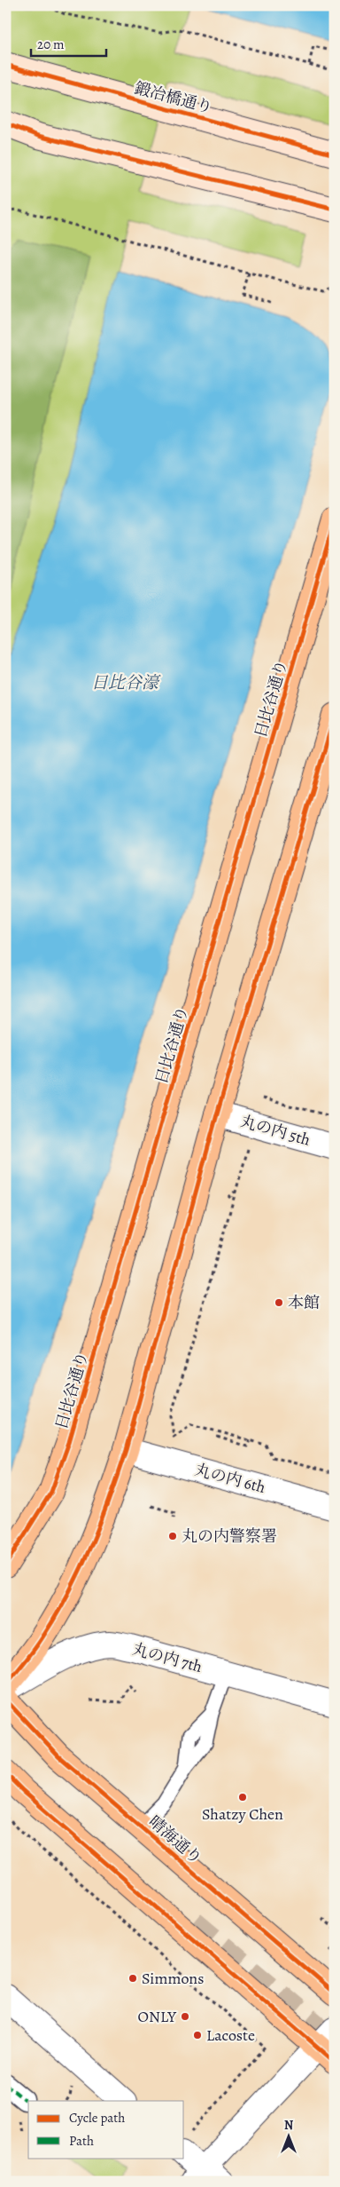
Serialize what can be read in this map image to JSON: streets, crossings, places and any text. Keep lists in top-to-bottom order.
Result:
{
  "streets": {
    "main road": ["鍛冶橋通り", "日比谷通り", "晴海通り"],
    "street": ["丸の内 5th", "丸の内 6th", "丸の内 7th"]
  },
  "water": ["日比谷濠"],
  "places": [
    "本館",
    "丸の内警察署",
    "Shatzy Chen",
    "Simmons",
    "ONLY",
    "Lacoste"
  ],
  "legend": ["Cycle path", "Path"],
  "scale_bar": "20 m",
  "north": "top"
}
